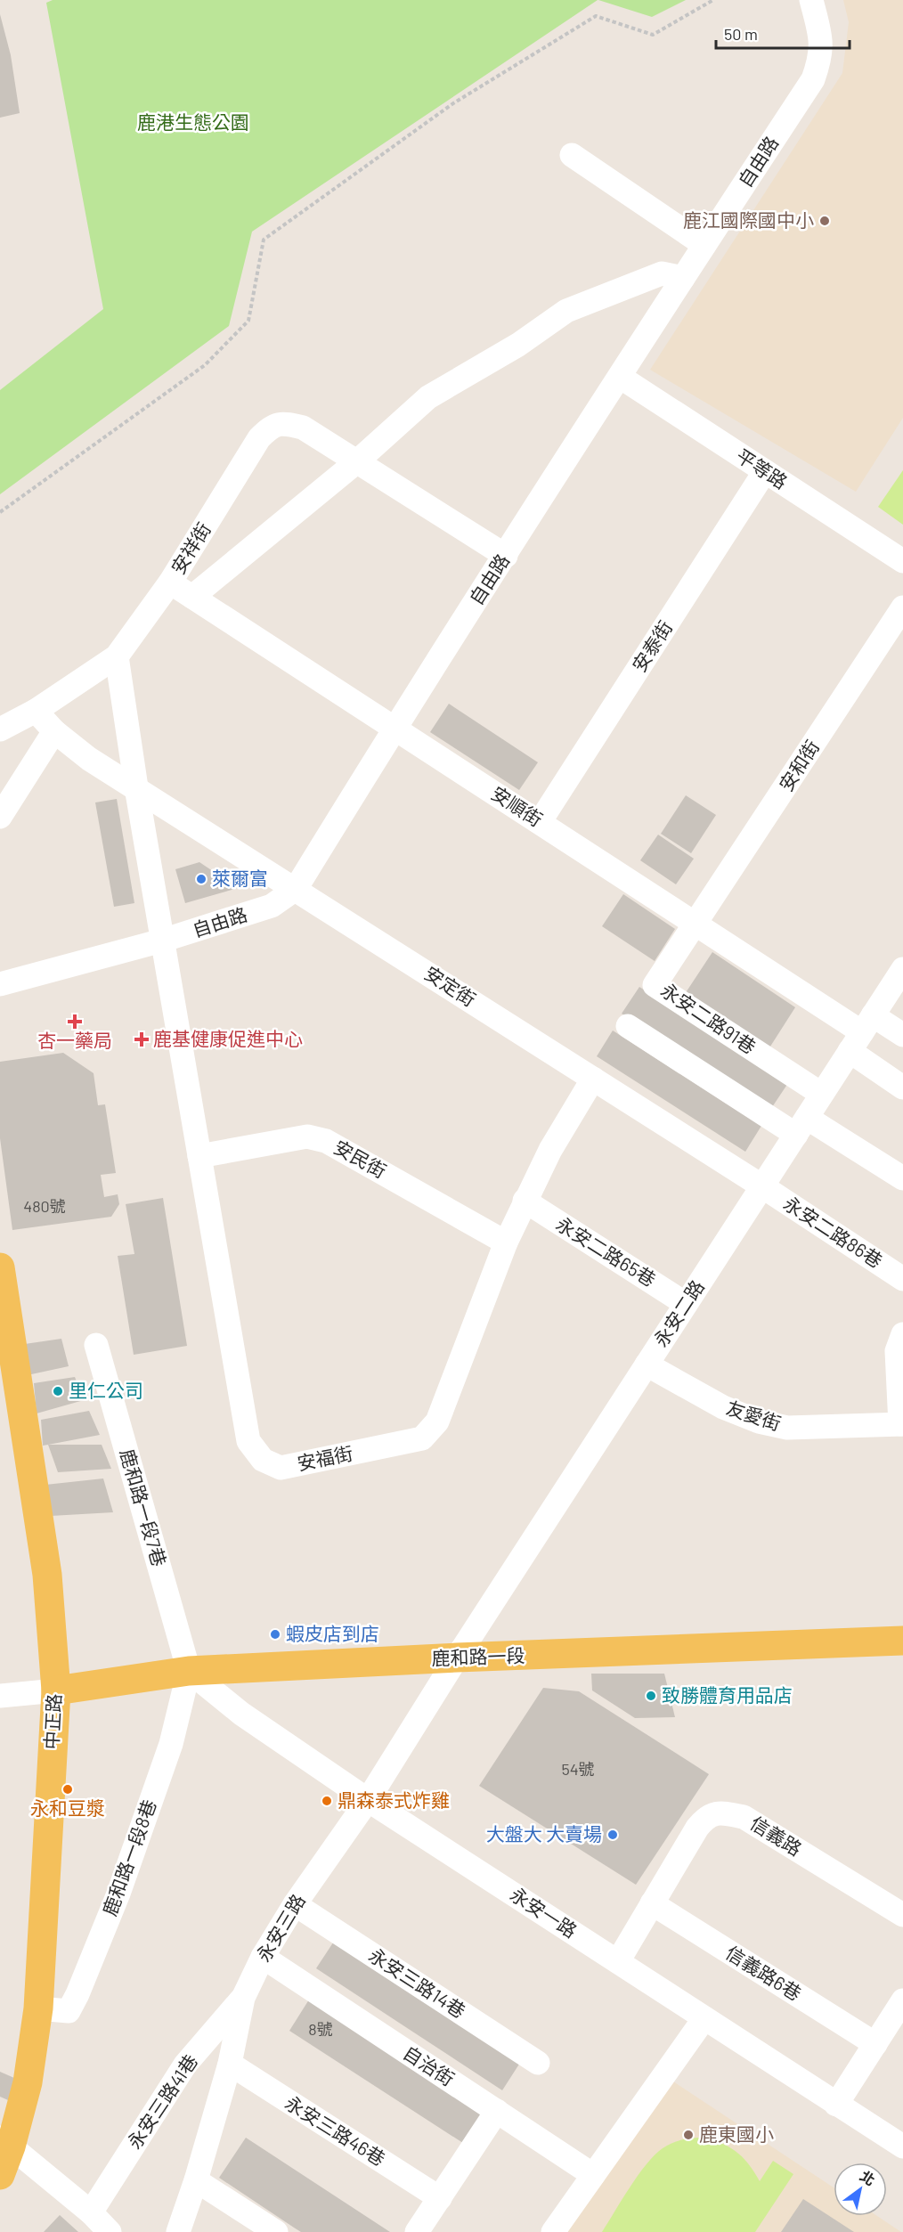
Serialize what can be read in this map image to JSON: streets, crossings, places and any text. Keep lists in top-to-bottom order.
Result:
{
  "streets": {
    "main road": ["鹿和路一段", "中正路"],
    "street": [
      "自由路",
      "平等路",
      "安祥街",
      "安泰街",
      "安和街",
      "安順街",
      "安定街",
      "永安二路91巷",
      "安民街",
      "永安二路86巷",
      "永安二路65巷",
      "永安二路",
      "友愛街",
      "安福街",
      "鹿和路一段7巷",
      "信義路",
      "鹿和路一段8巷",
      "永安一路",
      "永安三路",
      "信義路6巷",
      "永安三路14巷",
      "自治街",
      "永安三路41巷",
      "永安三路46巷"
    ]
  },
  "crossings": [
    ["自由路", "平等路"],
    ["自由路", "安祥街"],
    ["自由路", "安順街"],
    ["自由路", "安定街"],
    ["自由路", "安福街"],
    ["平等路", "安泰街"],
    ["安祥街", "安順街"],
    ["安祥街", "安定街"],
    ["安泰街", "安順街"],
    ["安和街", "安順街"],
    ["安和街", "永安二路91巷"],
    ["安順街", "永安二路91巷"],
    ["安順街", "永安二路"],
    ["安定街", "永安二路86巷"],
    ["安定街", "永安二路"],
    ["安定街", "安福街"],
    ["永安二路91巷", "永安二路"],
    ["安民街", "安福街"],
    ["永安二路86巷", "永安二路"],
    ["永安二路65巷", "永安二路"],
    ["永安二路65巷", "安福街"],
    ["永安二路", "友愛街"],
    ["永安二路", "鹿和路一段"],
    ["永安二路", "永安三路"],
    ["鹿和路一段7巷", "鹿和路一段"],
    ["鹿和路一段7巷", "鹿和路一段8巷"],
    ["鹿和路一段7巷", "永安一路"],
    ["鹿和路一段", "中正路"],
    ["鹿和路一段", "鹿和路一段8巷"],
    ["鹿和路一段", "永安一路"],
    ["鹿和路一段", "永安三路"],
    ["中正路", "鹿和路一段8巷"],
    ["信義路", "永安一路"],
    ["信義路", "信義路6巷"],
    ["鹿和路一段8巷", "永安一路"],
    ["永安一路", "永安三路"],
    ["永安三路", "永安三路14巷"],
    ["永安三路", "自治街"],
    ["永安三路", "永安三路41巷"],
    ["永安三路", "永安三路46巷"]
  ],
  "parks": ["鹿港生態公園"],
  "places": {
    "other": [
      "鹿江國際國中小",
      "萊爾富",
      "里仁公司",
      "蝦皮店到店",
      "致勝體育用品店",
      "永和豆漿",
      "鼎森泰式炸雞",
      "大盤大 大賣場",
      "鹿東國小"
    ],
    "health": ["杏一藥局", "鹿基健康促進中心"]
  },
  "house_numbers": ["480號", "54號", "8號"],
  "scale_bar": "50 m",
  "north": "top right"
}
